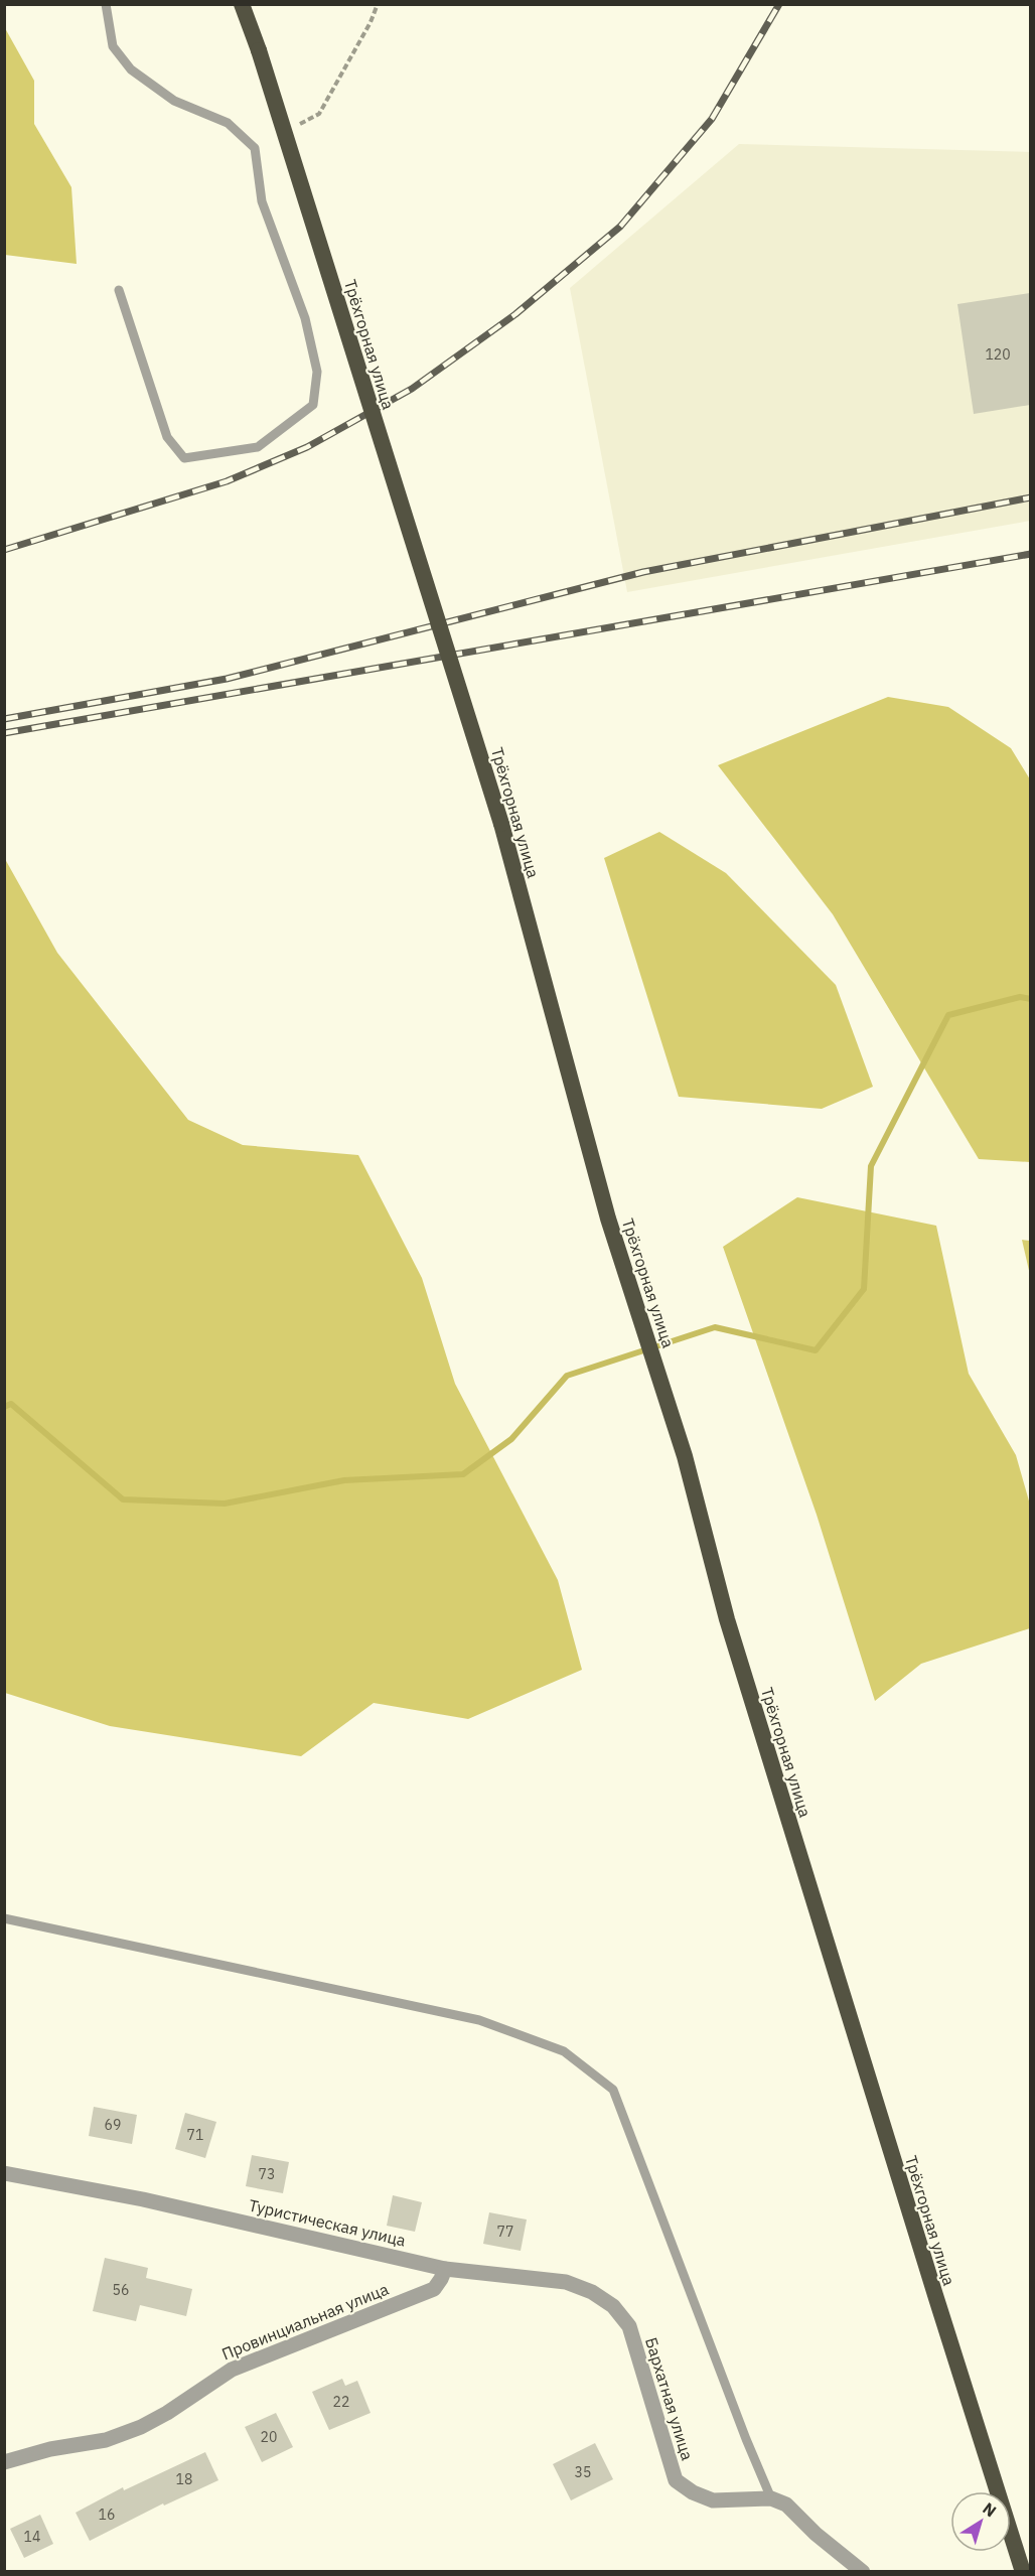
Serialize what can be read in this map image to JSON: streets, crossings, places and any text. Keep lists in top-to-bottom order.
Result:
{
  "streets": {
    "highway": ["Трёхгорная улица"],
    "street": ["Туристическая улица", "Провинциальная улица", "Бархатная улица"]
  },
  "crossings": [
    ["Туристическая улица", "Провинциальная улица"],
    ["Туристическая улица", "Бархатная улица"]
  ],
  "house_numbers": [
    "120",
    "69",
    "71",
    "73",
    "77",
    "56",
    "22",
    "20",
    "35",
    "18",
    "16",
    "14"
  ],
  "north": "top right"
}
